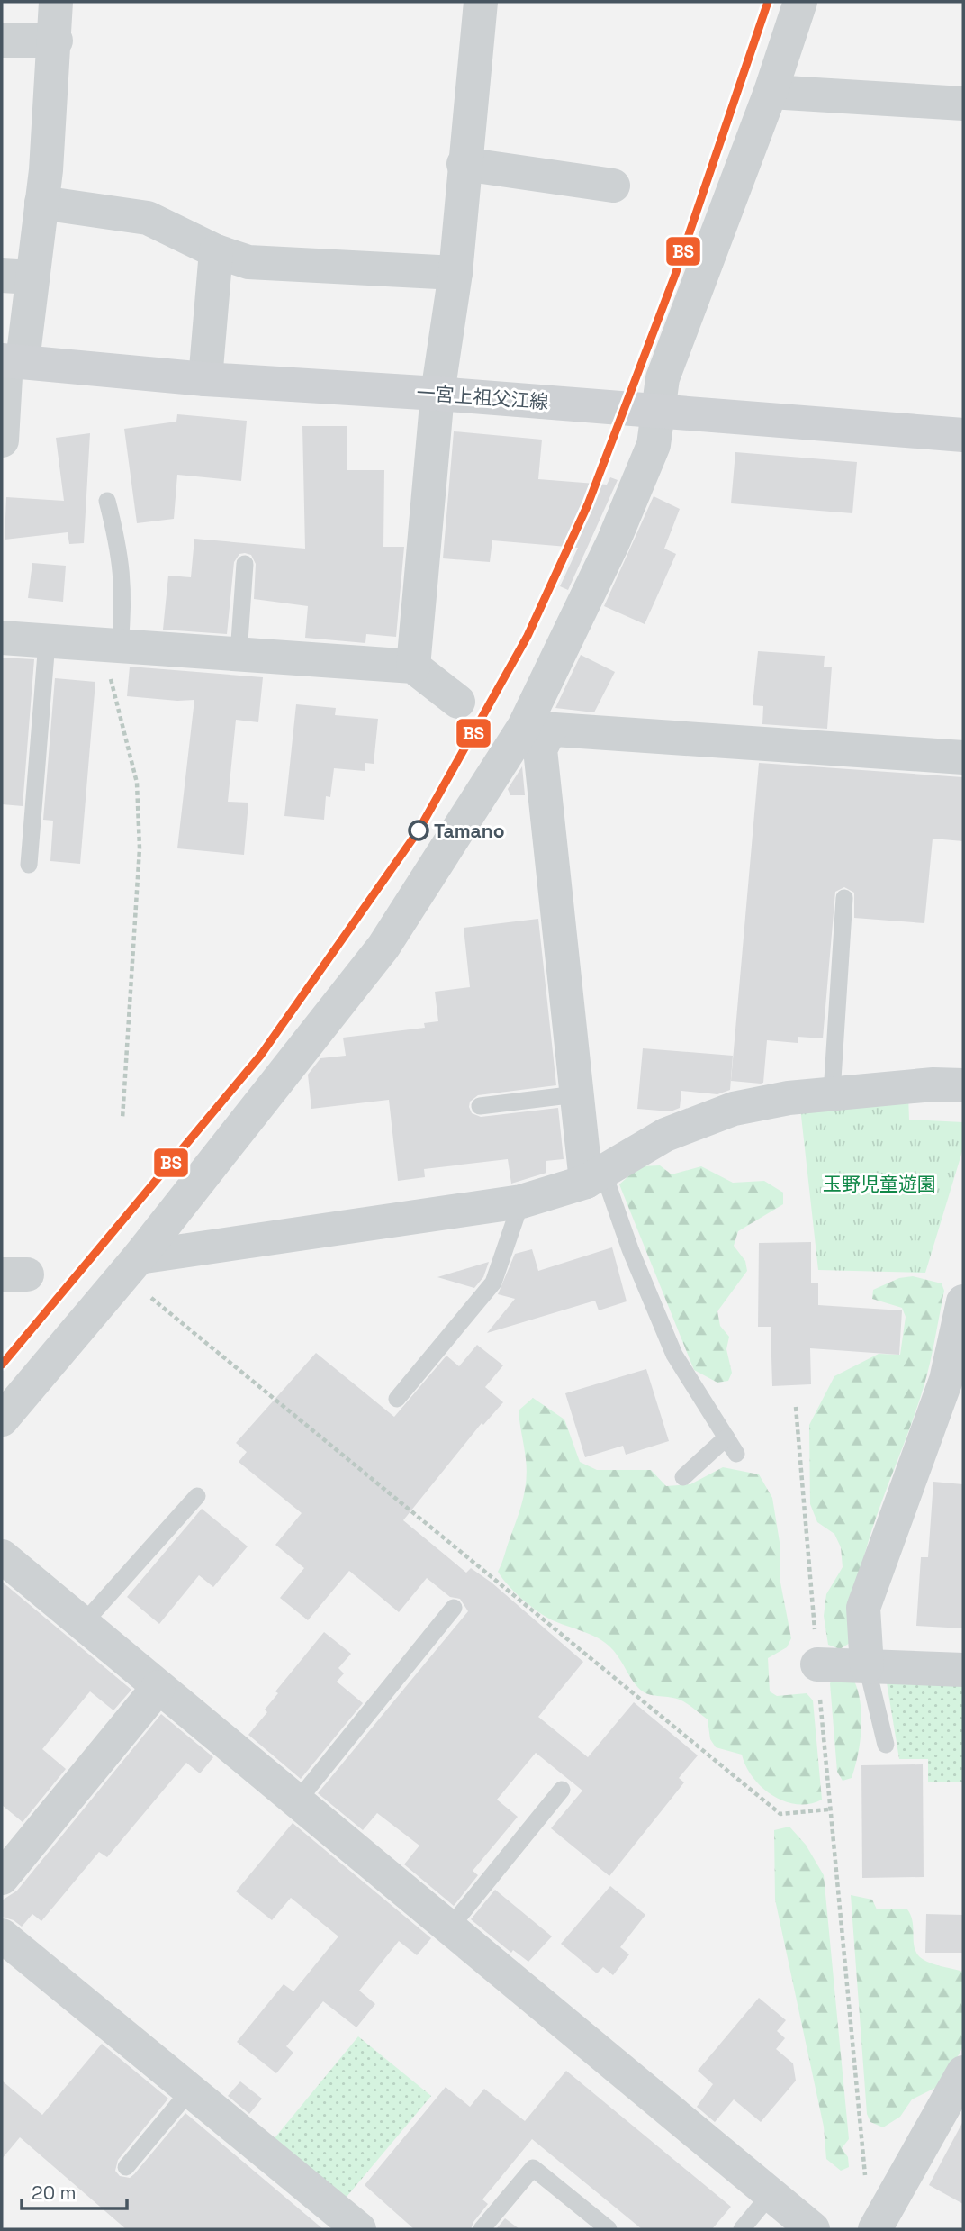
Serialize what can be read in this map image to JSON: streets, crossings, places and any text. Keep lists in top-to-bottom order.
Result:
{
  "streets": {
    "main road": ["一宮上祖父江線"]
  },
  "parks": ["玉野児童遊園"],
  "places": ["Tamano"],
  "lines": ["transit line BS"],
  "scale_bar": "20 m"
}
